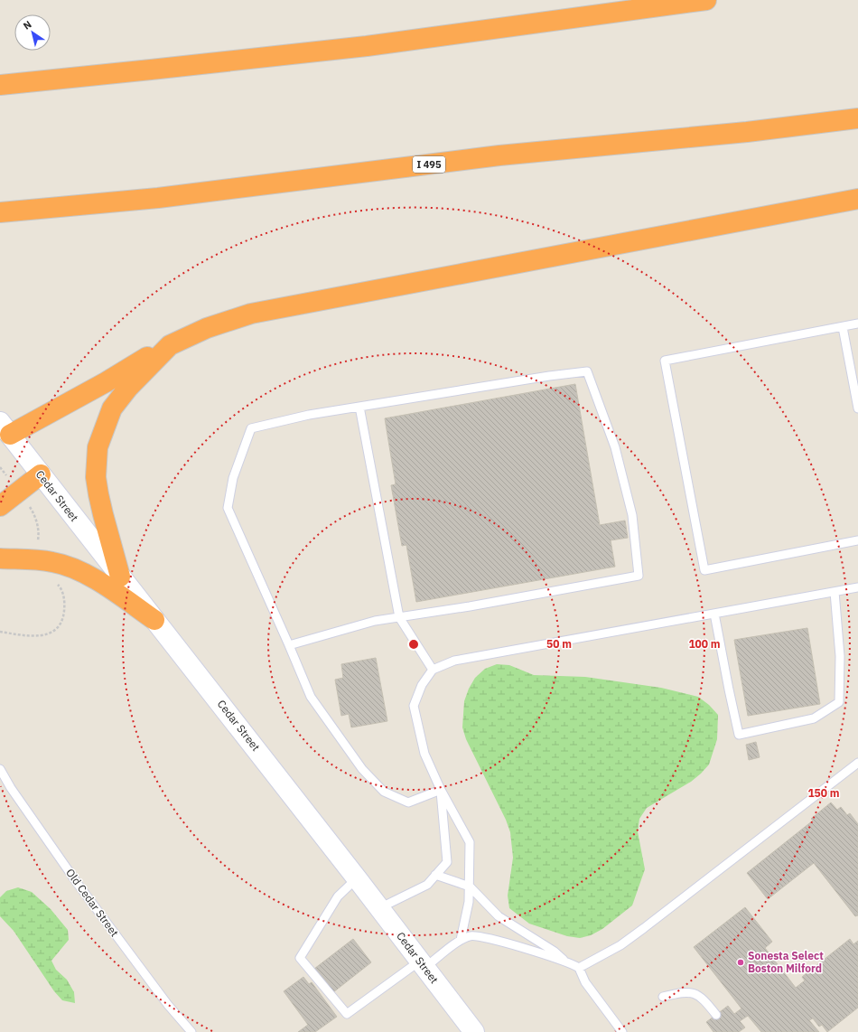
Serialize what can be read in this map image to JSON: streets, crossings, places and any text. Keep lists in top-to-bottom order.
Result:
{
  "streets": {
    "highway": ["I 495"],
    "main road": ["Cedar Street"],
    "lane": ["Old Cedar Street"]
  },
  "places": ["Sonesta Select Boston Milford"],
  "north": "top left",
  "rings": ["50 m", "100 m", "150 m"]
}
